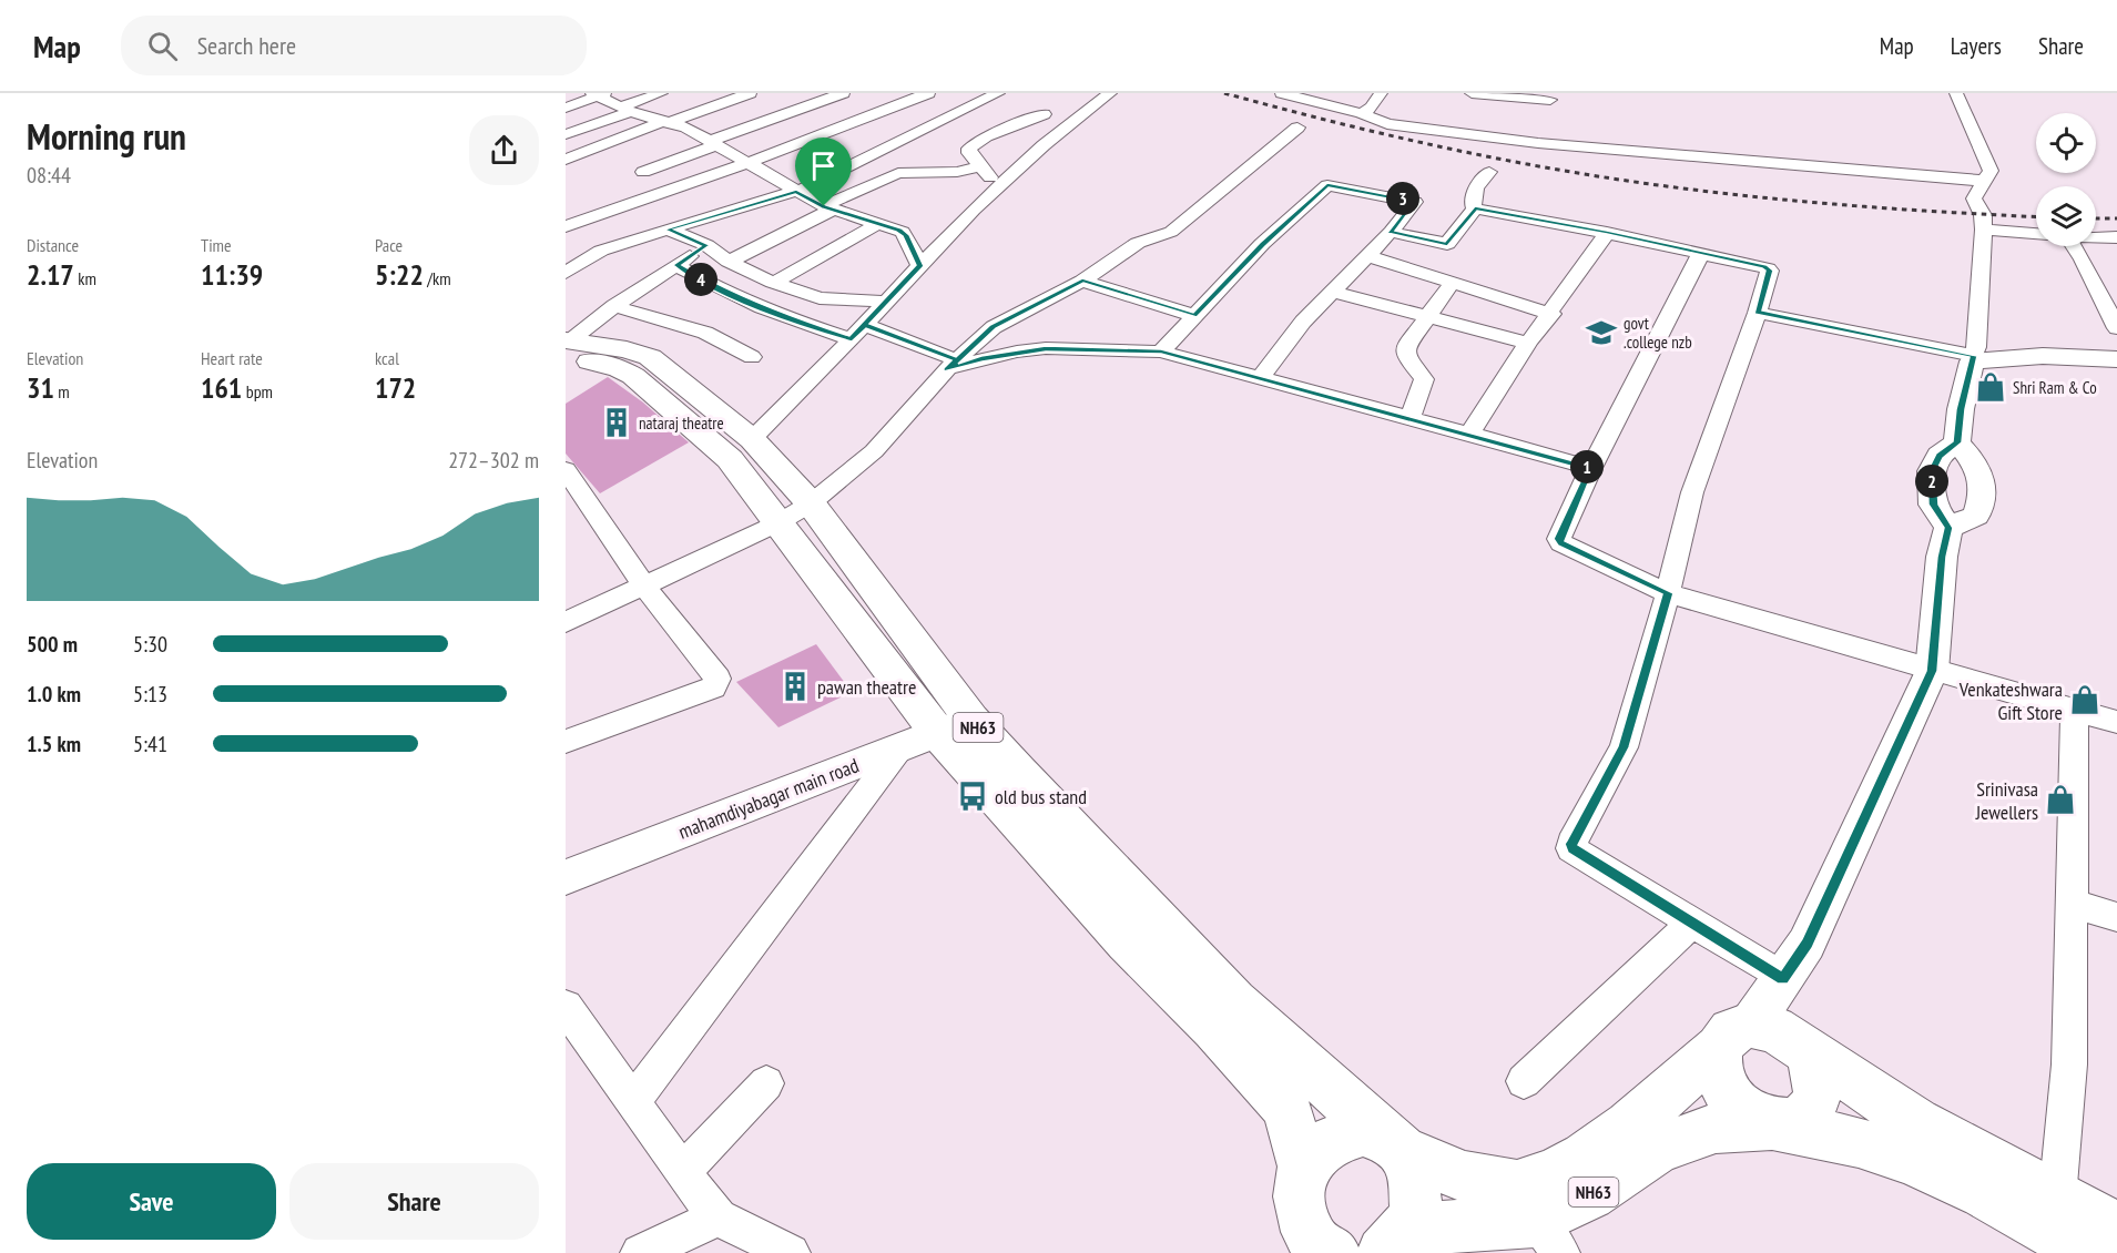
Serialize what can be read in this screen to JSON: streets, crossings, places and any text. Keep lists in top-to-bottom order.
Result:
{
  "streets": {
    "highway": ["NH63"],
    "main road": ["mahamdiyabagar main road"]
  },
  "crossings": [
    ["NH63", "mahamdiyabagar main road"]
  ],
  "places": {
    "school or university": ["govt .college nzb"],
    "shop": ["Shri Ram & Co", "Venkateshwara Gift Store", "Srinivasa Jewellers"],
    "building": ["nataraj theatre", "pawan theatre"],
    "bus stop": ["old bus stand"]
  },
  "page": {
    "header": "Map",
    "search": "Search here",
    "nav": ["Map", "Layers", "Share"],
    "heading": ["Morning run", "08:44"],
    "pins": [
      "3",
      "4",
      "1",
      "2"
    ],
    "stats": [
      ["Distance", "2.17 km"],
      ["Time", "11:39"],
      ["Pace", "5:22 /km"],
      ["Elevation", "31 m"],
      ["Heart rate", "161 bpm"],
      ["kcal", "172"]
    ],
    "chart": ["Elevation", "272–302 m"],
    "list": [
      {
        "name": "500 m",
        "note": "5:30"
      },
      {
        "name": "1.0 km",
        "note": "5:13"
      },
      {
        "name": "1.5 km",
        "note": "5:41"
      }
    ],
    "buttons": ["Save", "Share"]
  }
}
